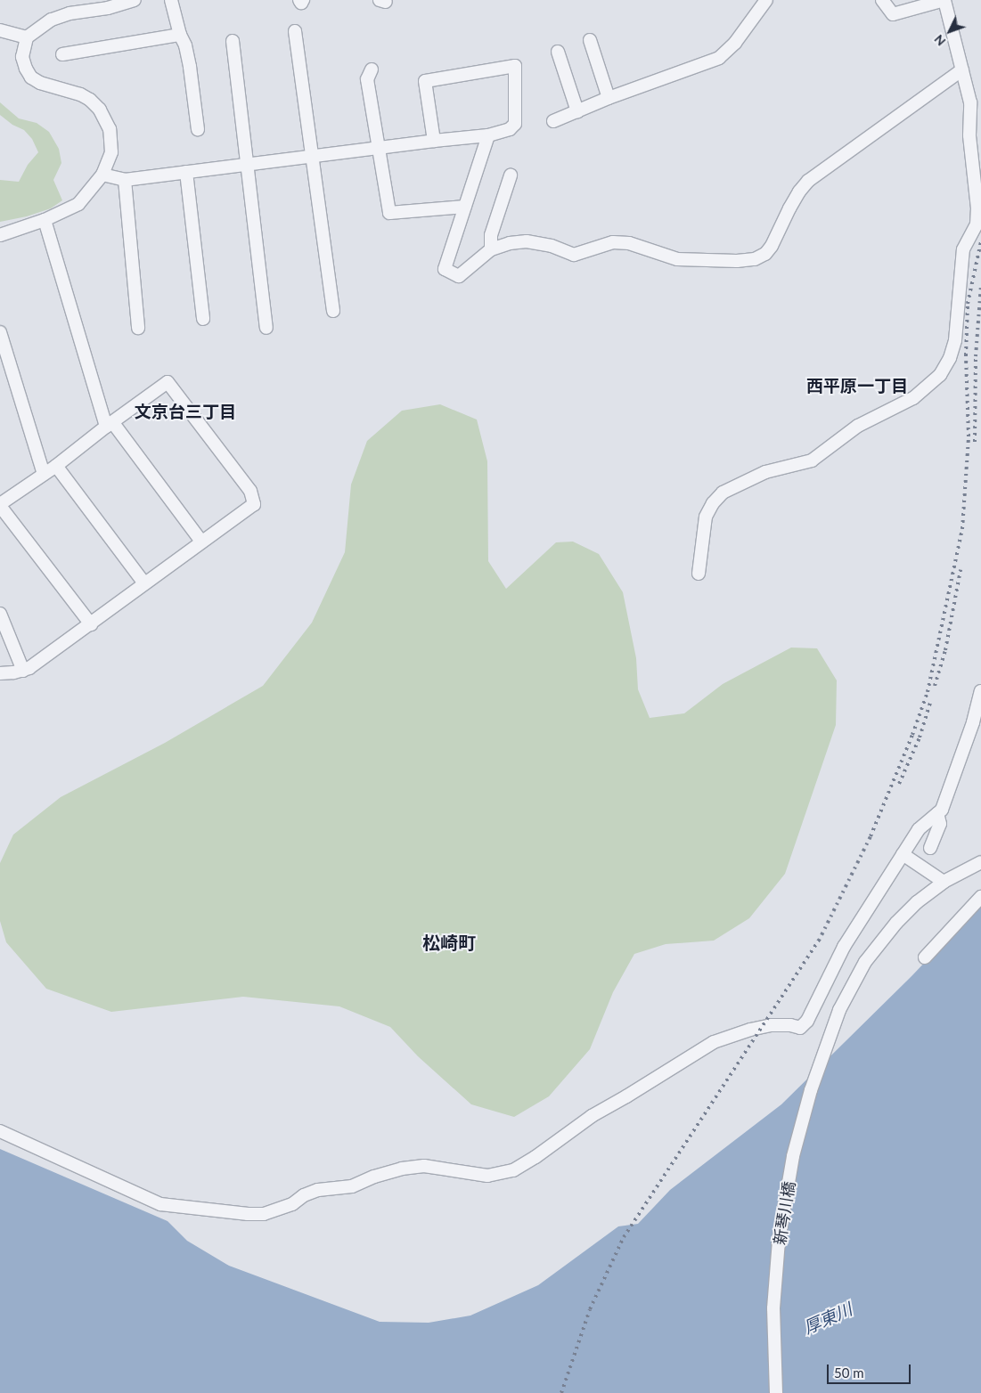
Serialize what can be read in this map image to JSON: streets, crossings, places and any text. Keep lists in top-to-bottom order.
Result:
{
  "streets": {
    "street": ["新琴川橋"]
  },
  "districts": ["西平原一丁目", "文京台三丁目", "松崎町"],
  "water": ["厚東川"],
  "scale_bar": "50 m",
  "north": "bottom left"
}
